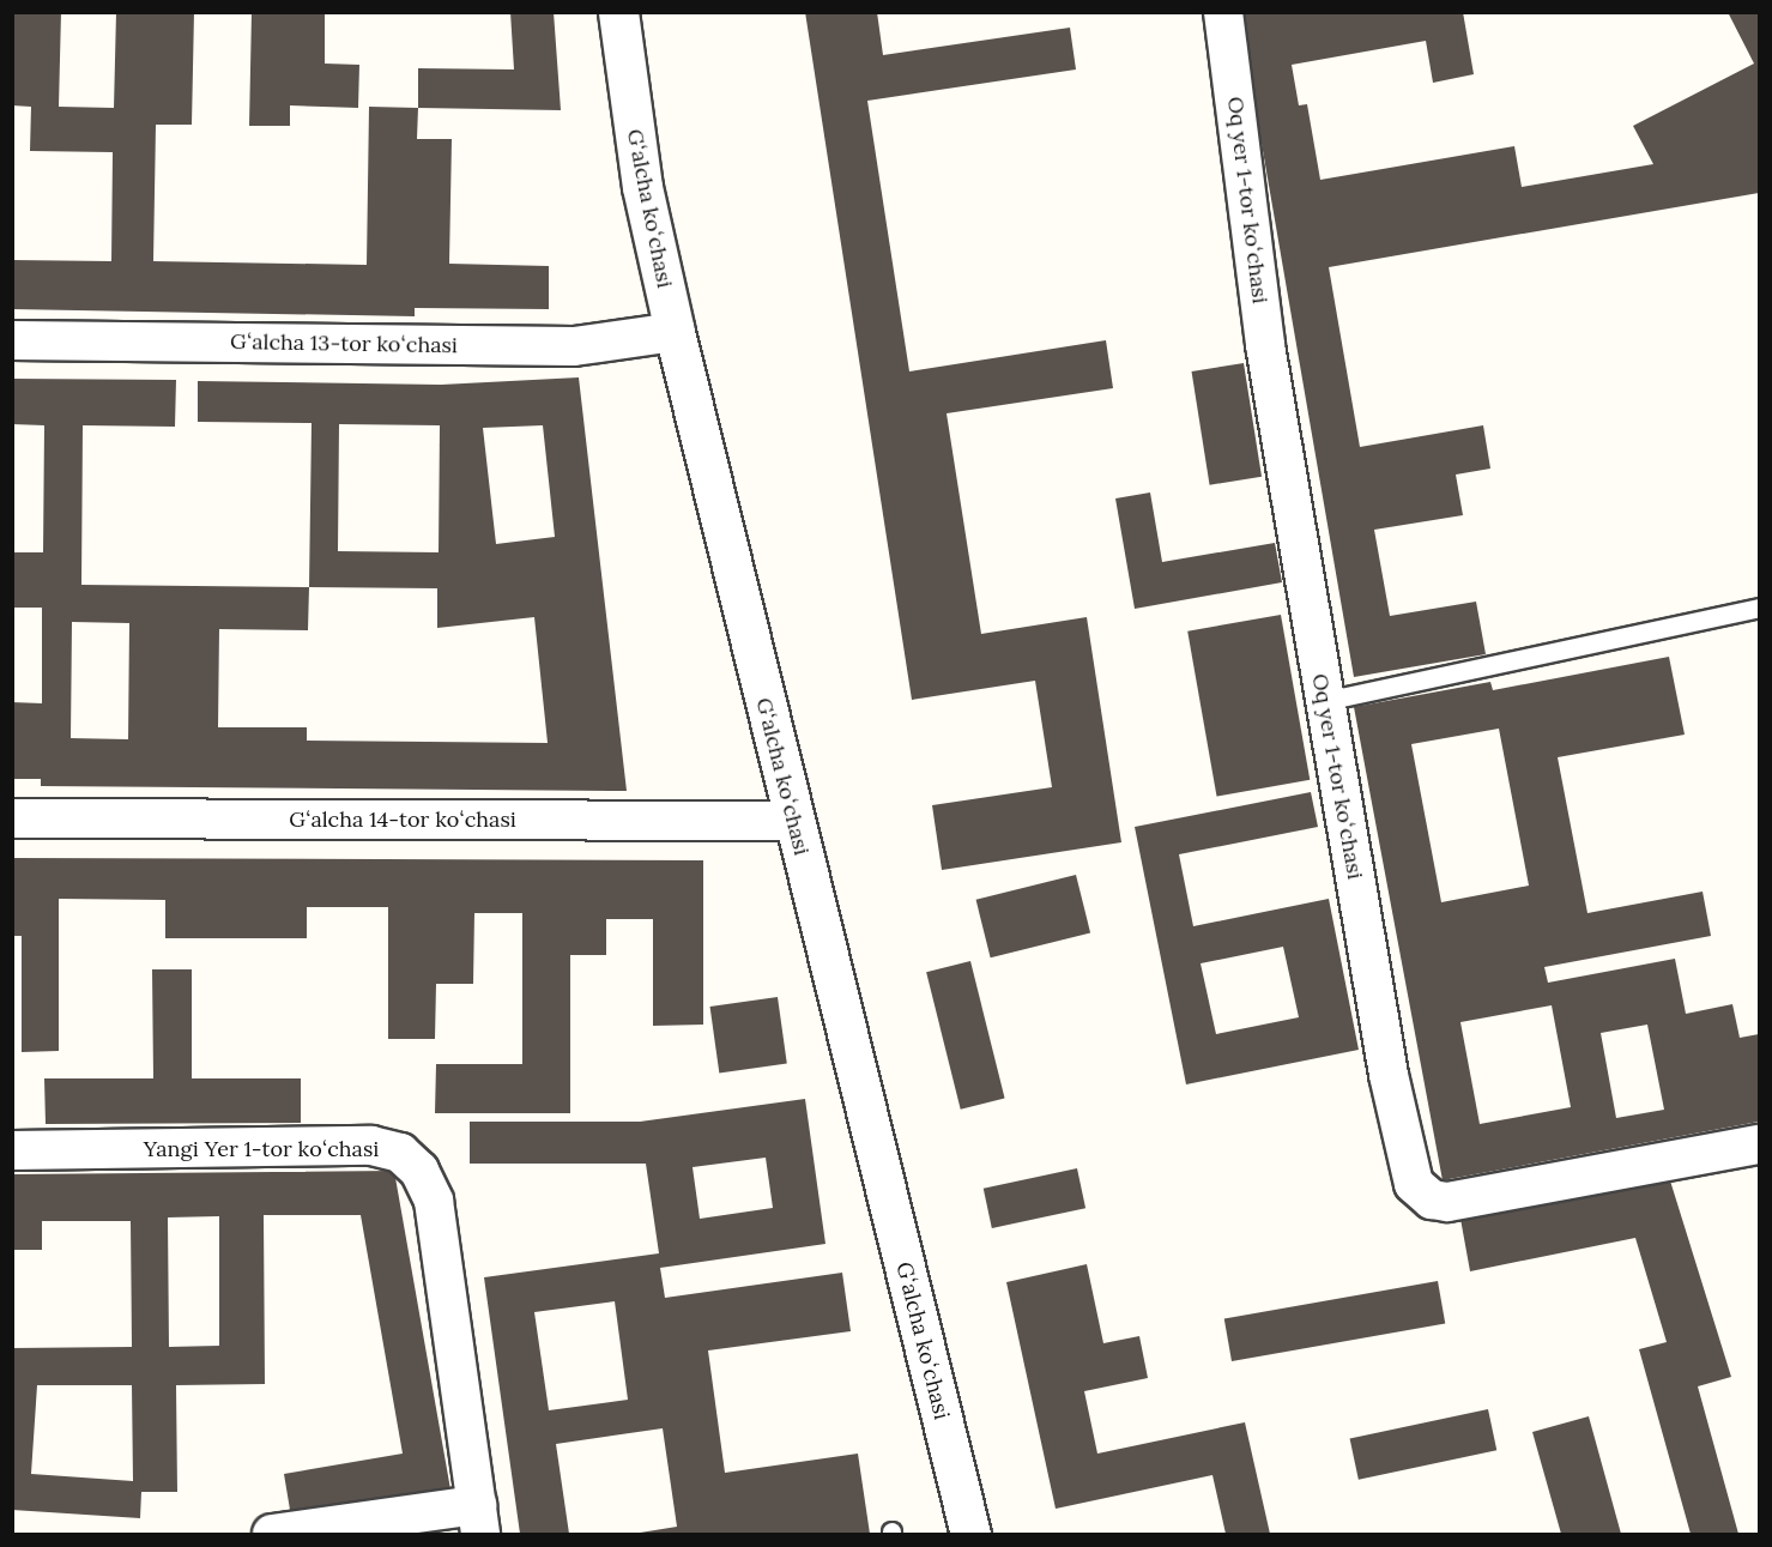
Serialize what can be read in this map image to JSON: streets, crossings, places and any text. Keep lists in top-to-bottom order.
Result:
{
  "streets": {
    "street": [
      "Oq yer 1-tor koʻchasi",
      "Gʻalcha koʻchasi",
      "Gʻalcha 13-tor koʻchasi",
      "Gʻalcha 14-tor koʻchasi",
      "Yangi Yer 1-tor koʻchasi"
    ]
  },
  "crossings": [
    ["Gʻalcha koʻchasi", "Gʻalcha 13-tor koʻchasi"],
    ["Gʻalcha koʻchasi", "Gʻalcha 14-tor koʻchasi"]
  ]
}
